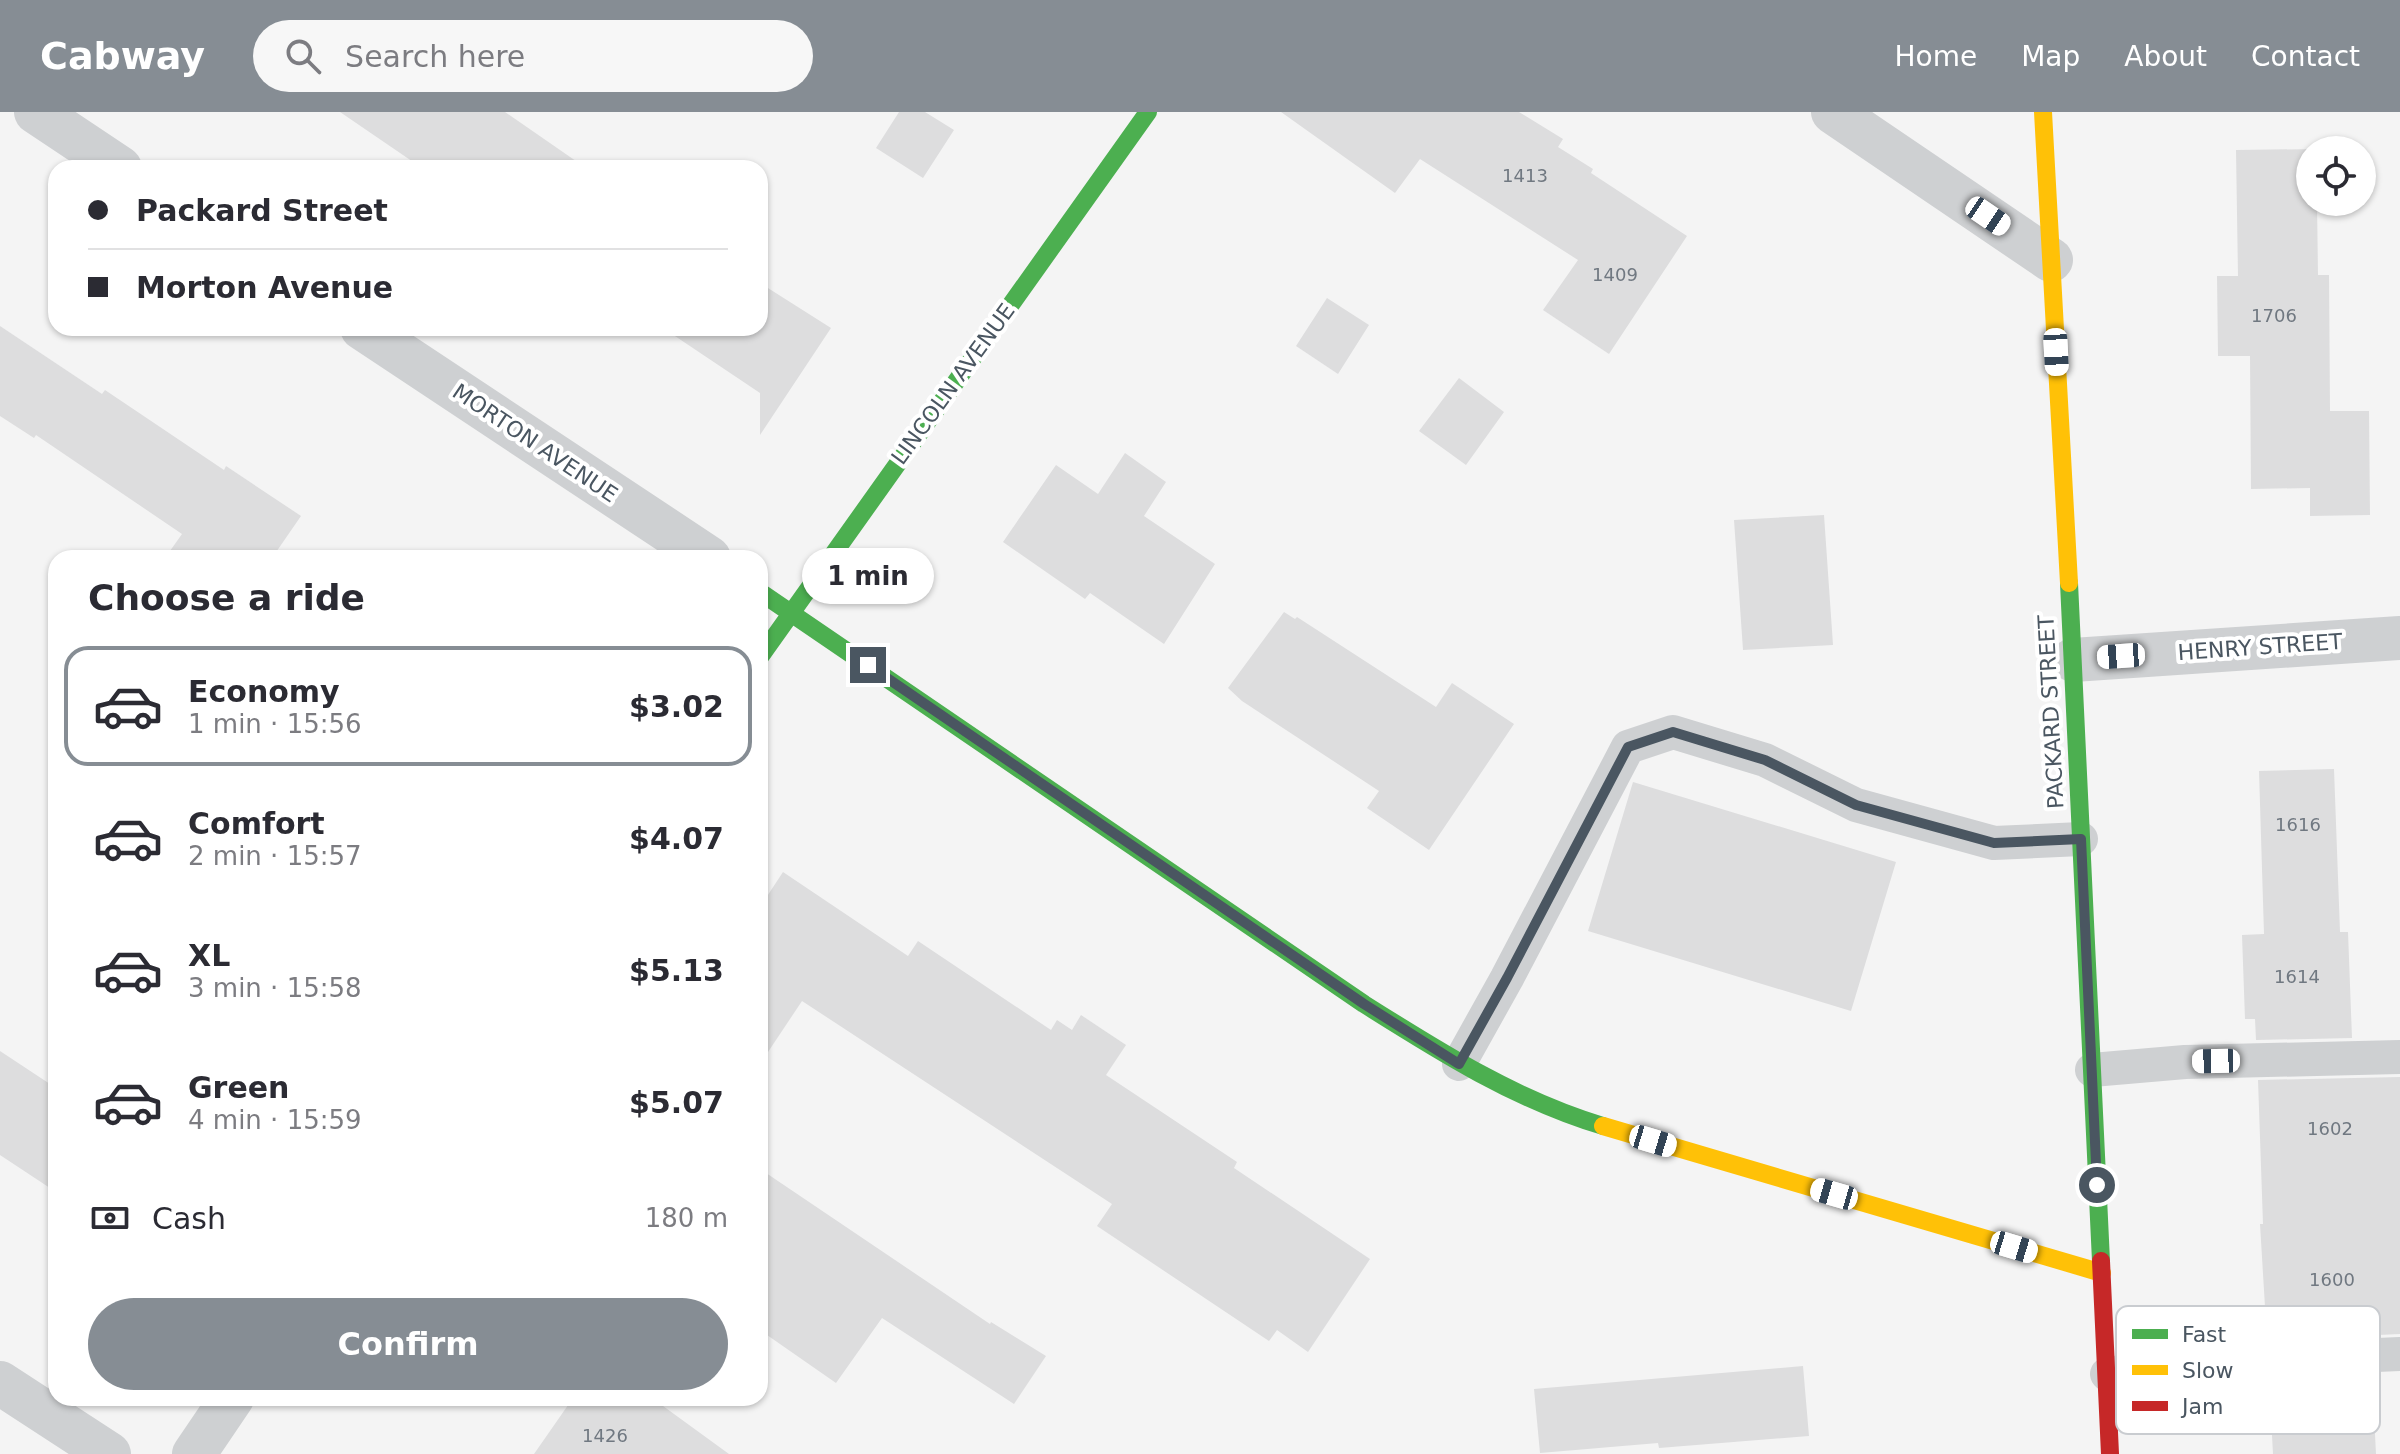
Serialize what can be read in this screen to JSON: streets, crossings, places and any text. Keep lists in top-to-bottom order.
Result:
{
  "streets": {
    "street": [
      "LINCOLN AVENUE",
      "MORTON AVENUE",
      "HENRY STREET",
      "PACKARD STREET"
    ]
  },
  "crossings": [
    ["HENRY STREET", "PACKARD STREET"]
  ],
  "house_numbers": [
    "1413",
    "1409",
    "1706",
    "1616",
    "1614",
    "1602",
    "1600",
    "1426"
  ],
  "legend": ["Fast", "Slow", "Jam"],
  "page": {
    "header": "Cabway",
    "search": "Search here",
    "nav": [
      "Home",
      "Map",
      "About",
      "Contact"
    ],
    "banner": ["Packard Street", "Morton Avenue"],
    "bubble": "1 min",
    "heading": "Choose a ride",
    "list": [
      {
        "name": "Economy",
        "note": "1 min · 15:56",
        "value": "$3.02"
      },
      {
        "name": "Comfort",
        "note": "2 min · 15:57",
        "value": "$4.07"
      },
      {
        "name": "XL",
        "note": "3 min · 15:58",
        "value": "$5.13"
      },
      {
        "name": "Green",
        "note": "4 min · 15:59",
        "value": "$5.07"
      }
    ],
    "pay": ["Cash", "180 m"],
    "buttons": "Confirm"
  }
}
